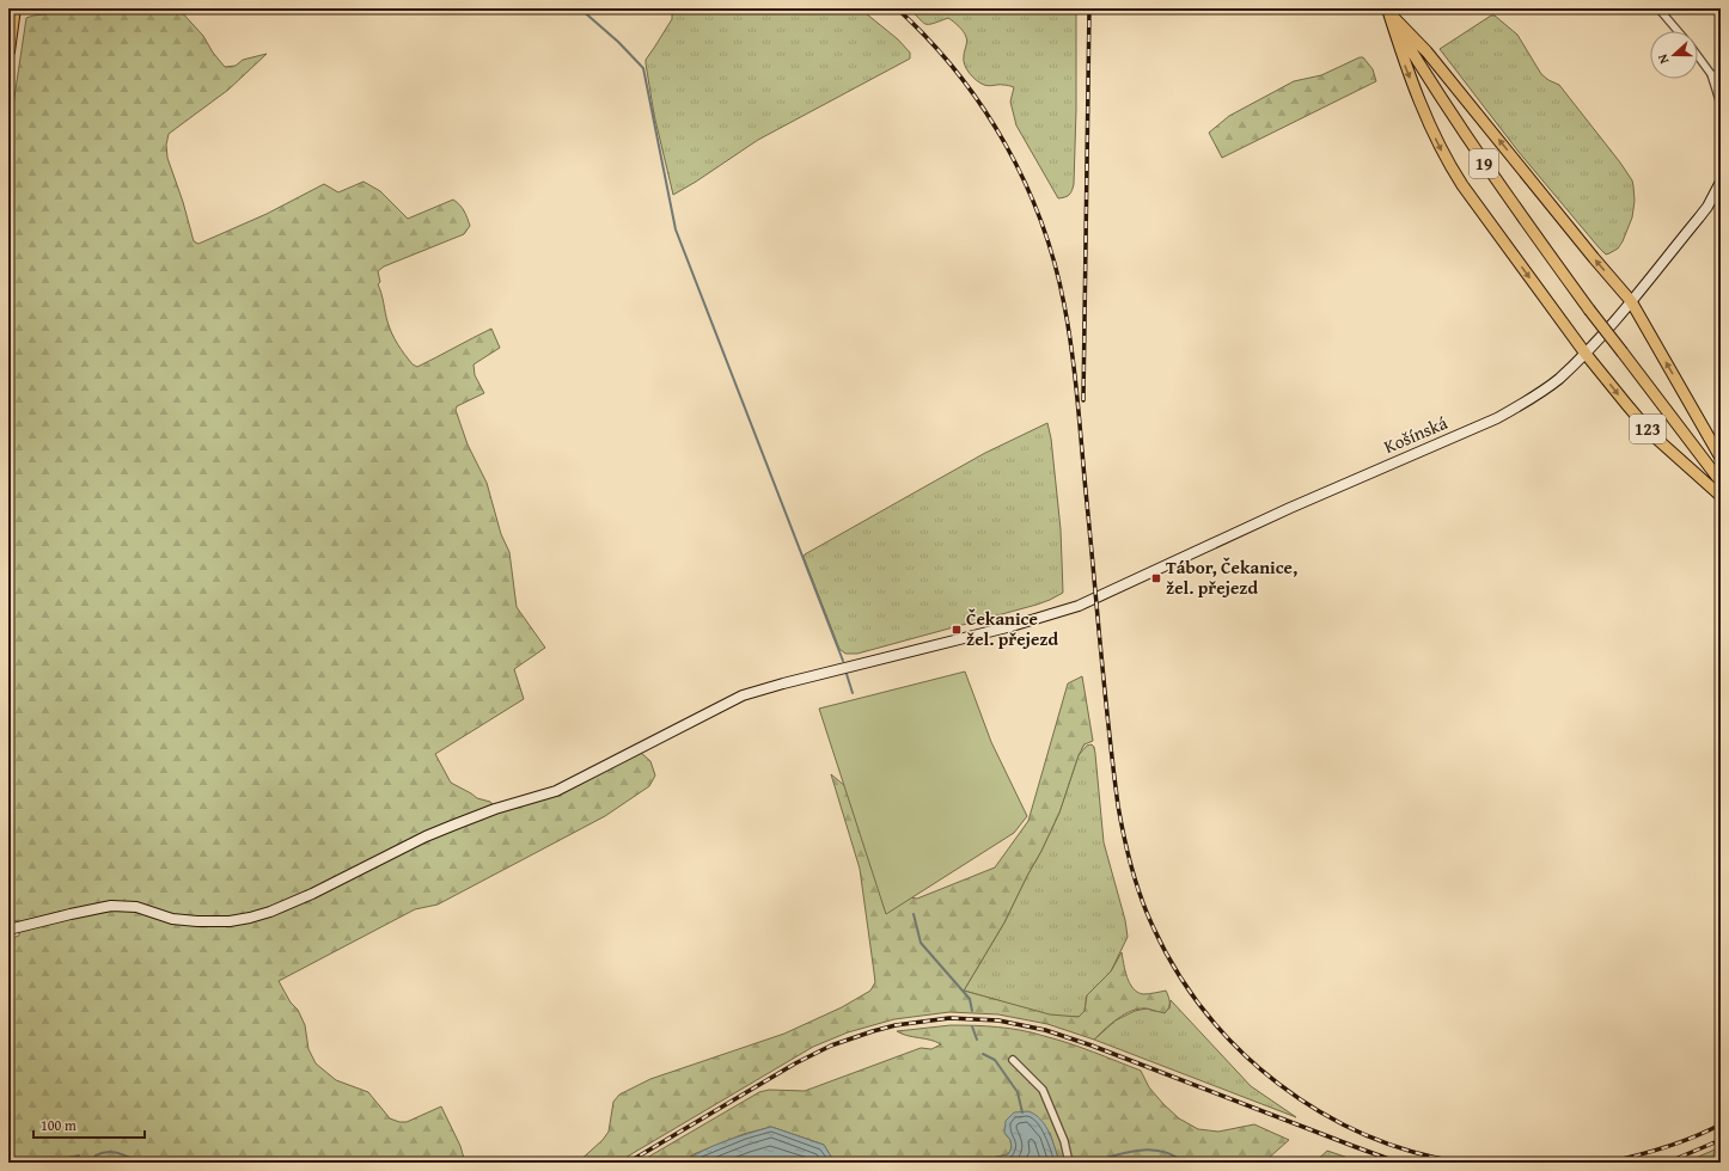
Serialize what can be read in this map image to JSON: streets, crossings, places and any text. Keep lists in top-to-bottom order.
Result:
{
  "streets": {
    "main road": ["19", "123"],
    "street": ["Košínská"]
  },
  "crossings": [
    ["123", "Košínská"]
  ],
  "places": {
    "transit": ["Tábor, Čekanice, žel. přejezd", "Čekanice žel. přejezd"]
  },
  "scale_bar": "100 m",
  "north": "left"
}
